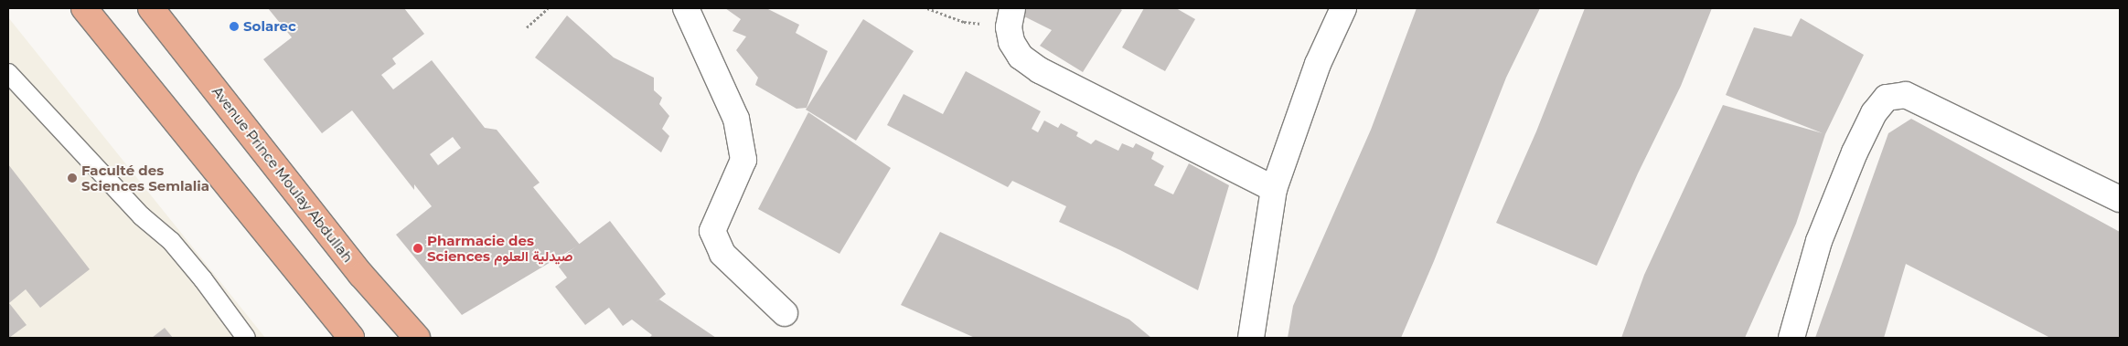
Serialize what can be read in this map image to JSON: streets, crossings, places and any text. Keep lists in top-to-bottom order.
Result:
{
  "streets": {
    "main road": ["Avenue Prince Moulay Abdullah"]
  },
  "places": ["Solarec", "Faculté des Sciences Semlalia", "Pharmacie des Sciences صيدلية العلوم"]
}
